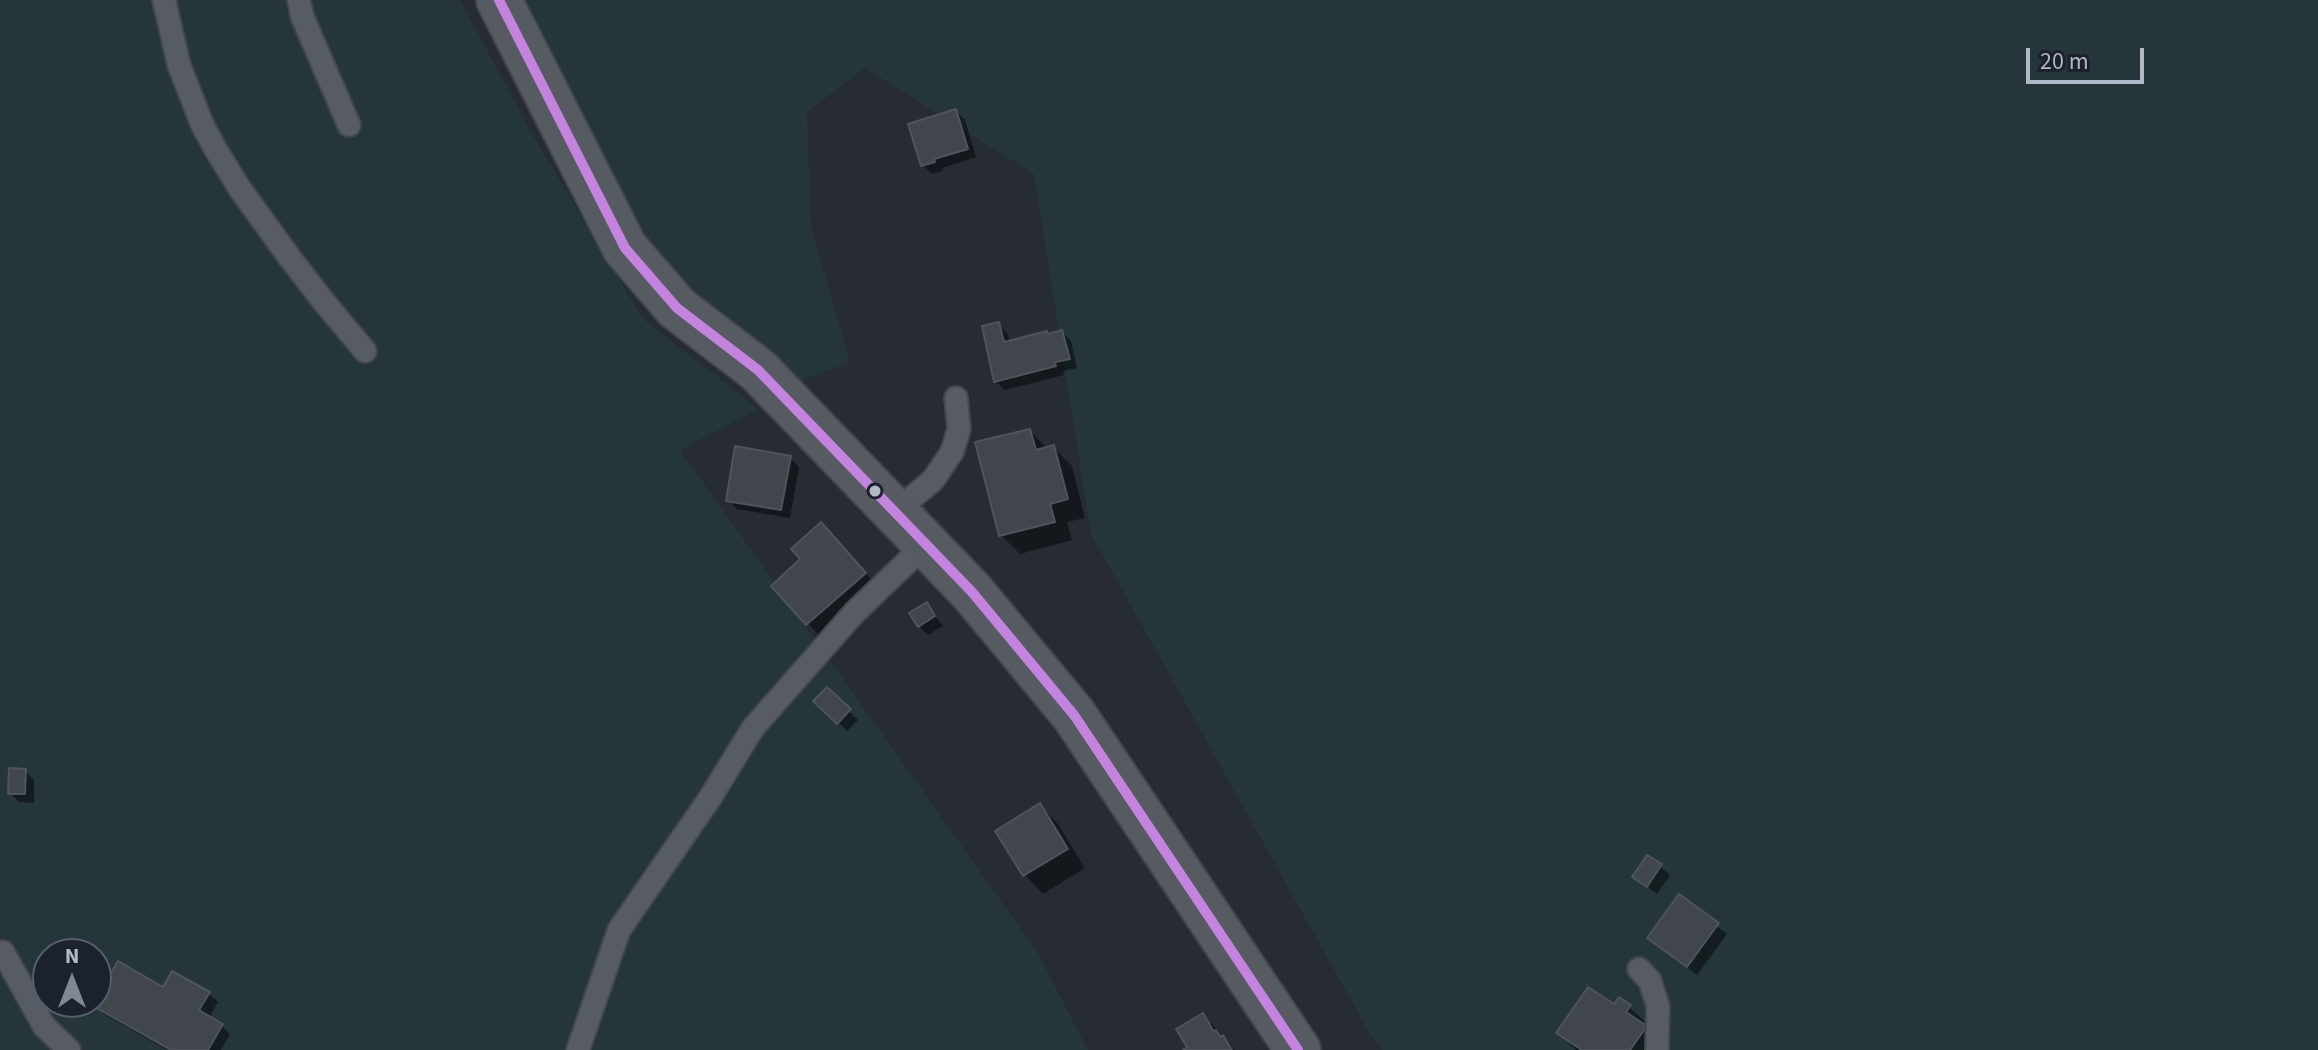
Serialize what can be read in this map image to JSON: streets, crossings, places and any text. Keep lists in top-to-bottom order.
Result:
{
  "scale_bar": "20 m",
  "north": "top"
}
